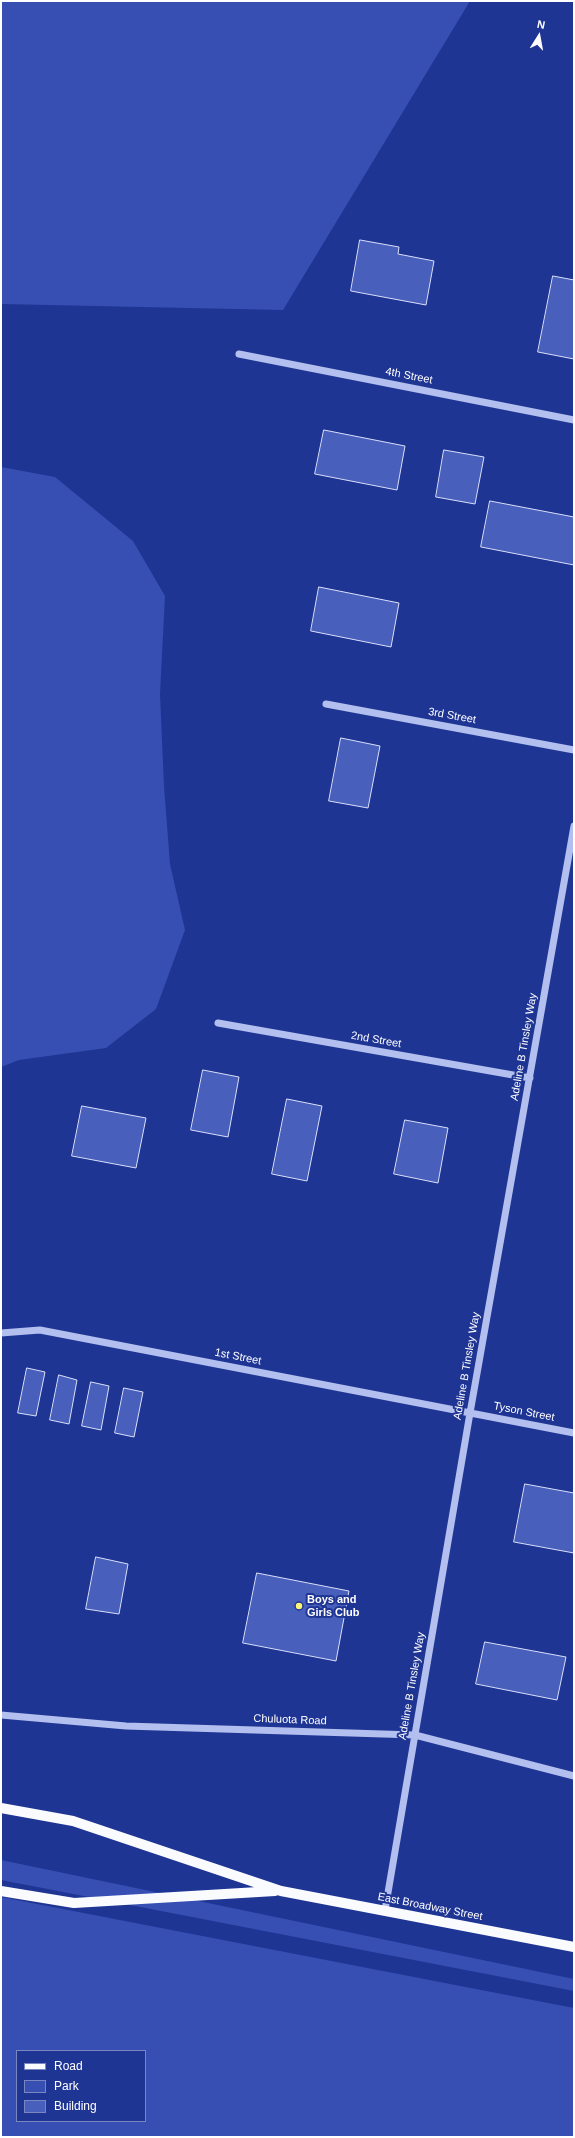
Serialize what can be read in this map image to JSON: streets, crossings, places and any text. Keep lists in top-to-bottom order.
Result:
{
  "streets": {
    "main road": ["East Broadway Street"],
    "street": [
      "4th Street",
      "3rd Street",
      "2nd Street",
      "Adeline B Tinsley Way",
      "1st Street",
      "Tyson Street",
      "Chuluota Road"
    ]
  },
  "crossings": [
    ["2nd Street", "Adeline B Tinsley Way"],
    ["Adeline B Tinsley Way", "1st Street"],
    ["Adeline B Tinsley Way", "Tyson Street"],
    ["Adeline B Tinsley Way", "Chuluota Road"],
    ["Adeline B Tinsley Way", "East Broadway Street"],
    ["1st Street", "Tyson Street"]
  ],
  "places": ["Boys and Girls Club"],
  "legend": ["Road", "Park", "Building"],
  "north": "top"
}
